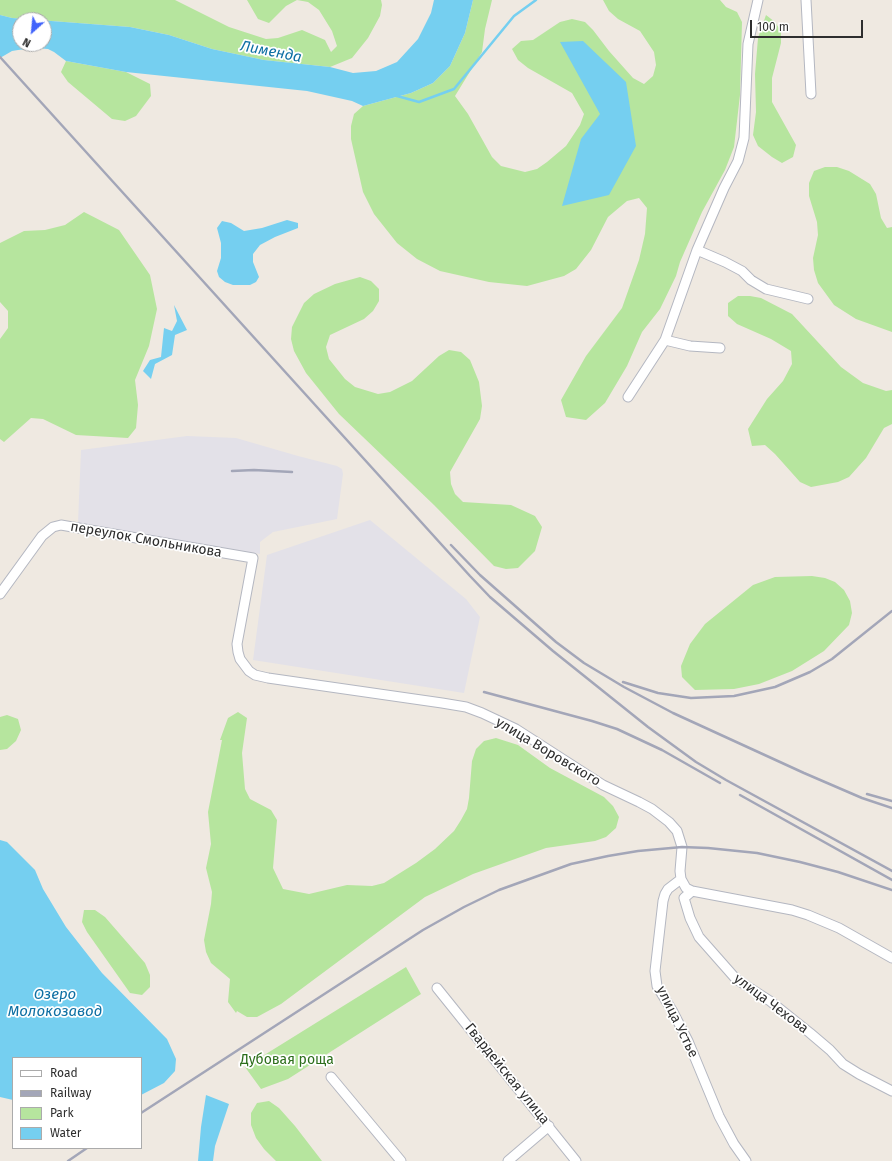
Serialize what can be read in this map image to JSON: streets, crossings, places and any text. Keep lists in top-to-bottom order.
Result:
{
  "streets": {
    "street": [
      "переулок Смольникова",
      "улица Воровского",
      "улица Чехова",
      "улица Устье",
      "Гвардейская улица"
    ]
  },
  "crossings": [
    ["переулок Смольникова", "улица Воровского"],
    ["улица Воровского", "улица Устье"]
  ],
  "water": ["Лименда", "Озеро Молокозавод"],
  "parks": ["Дубовая роща"],
  "legend": [
    "Road",
    "Railway",
    "Park",
    "Water"
  ],
  "scale_bar": "100 m",
  "north": "bottom left"
}
